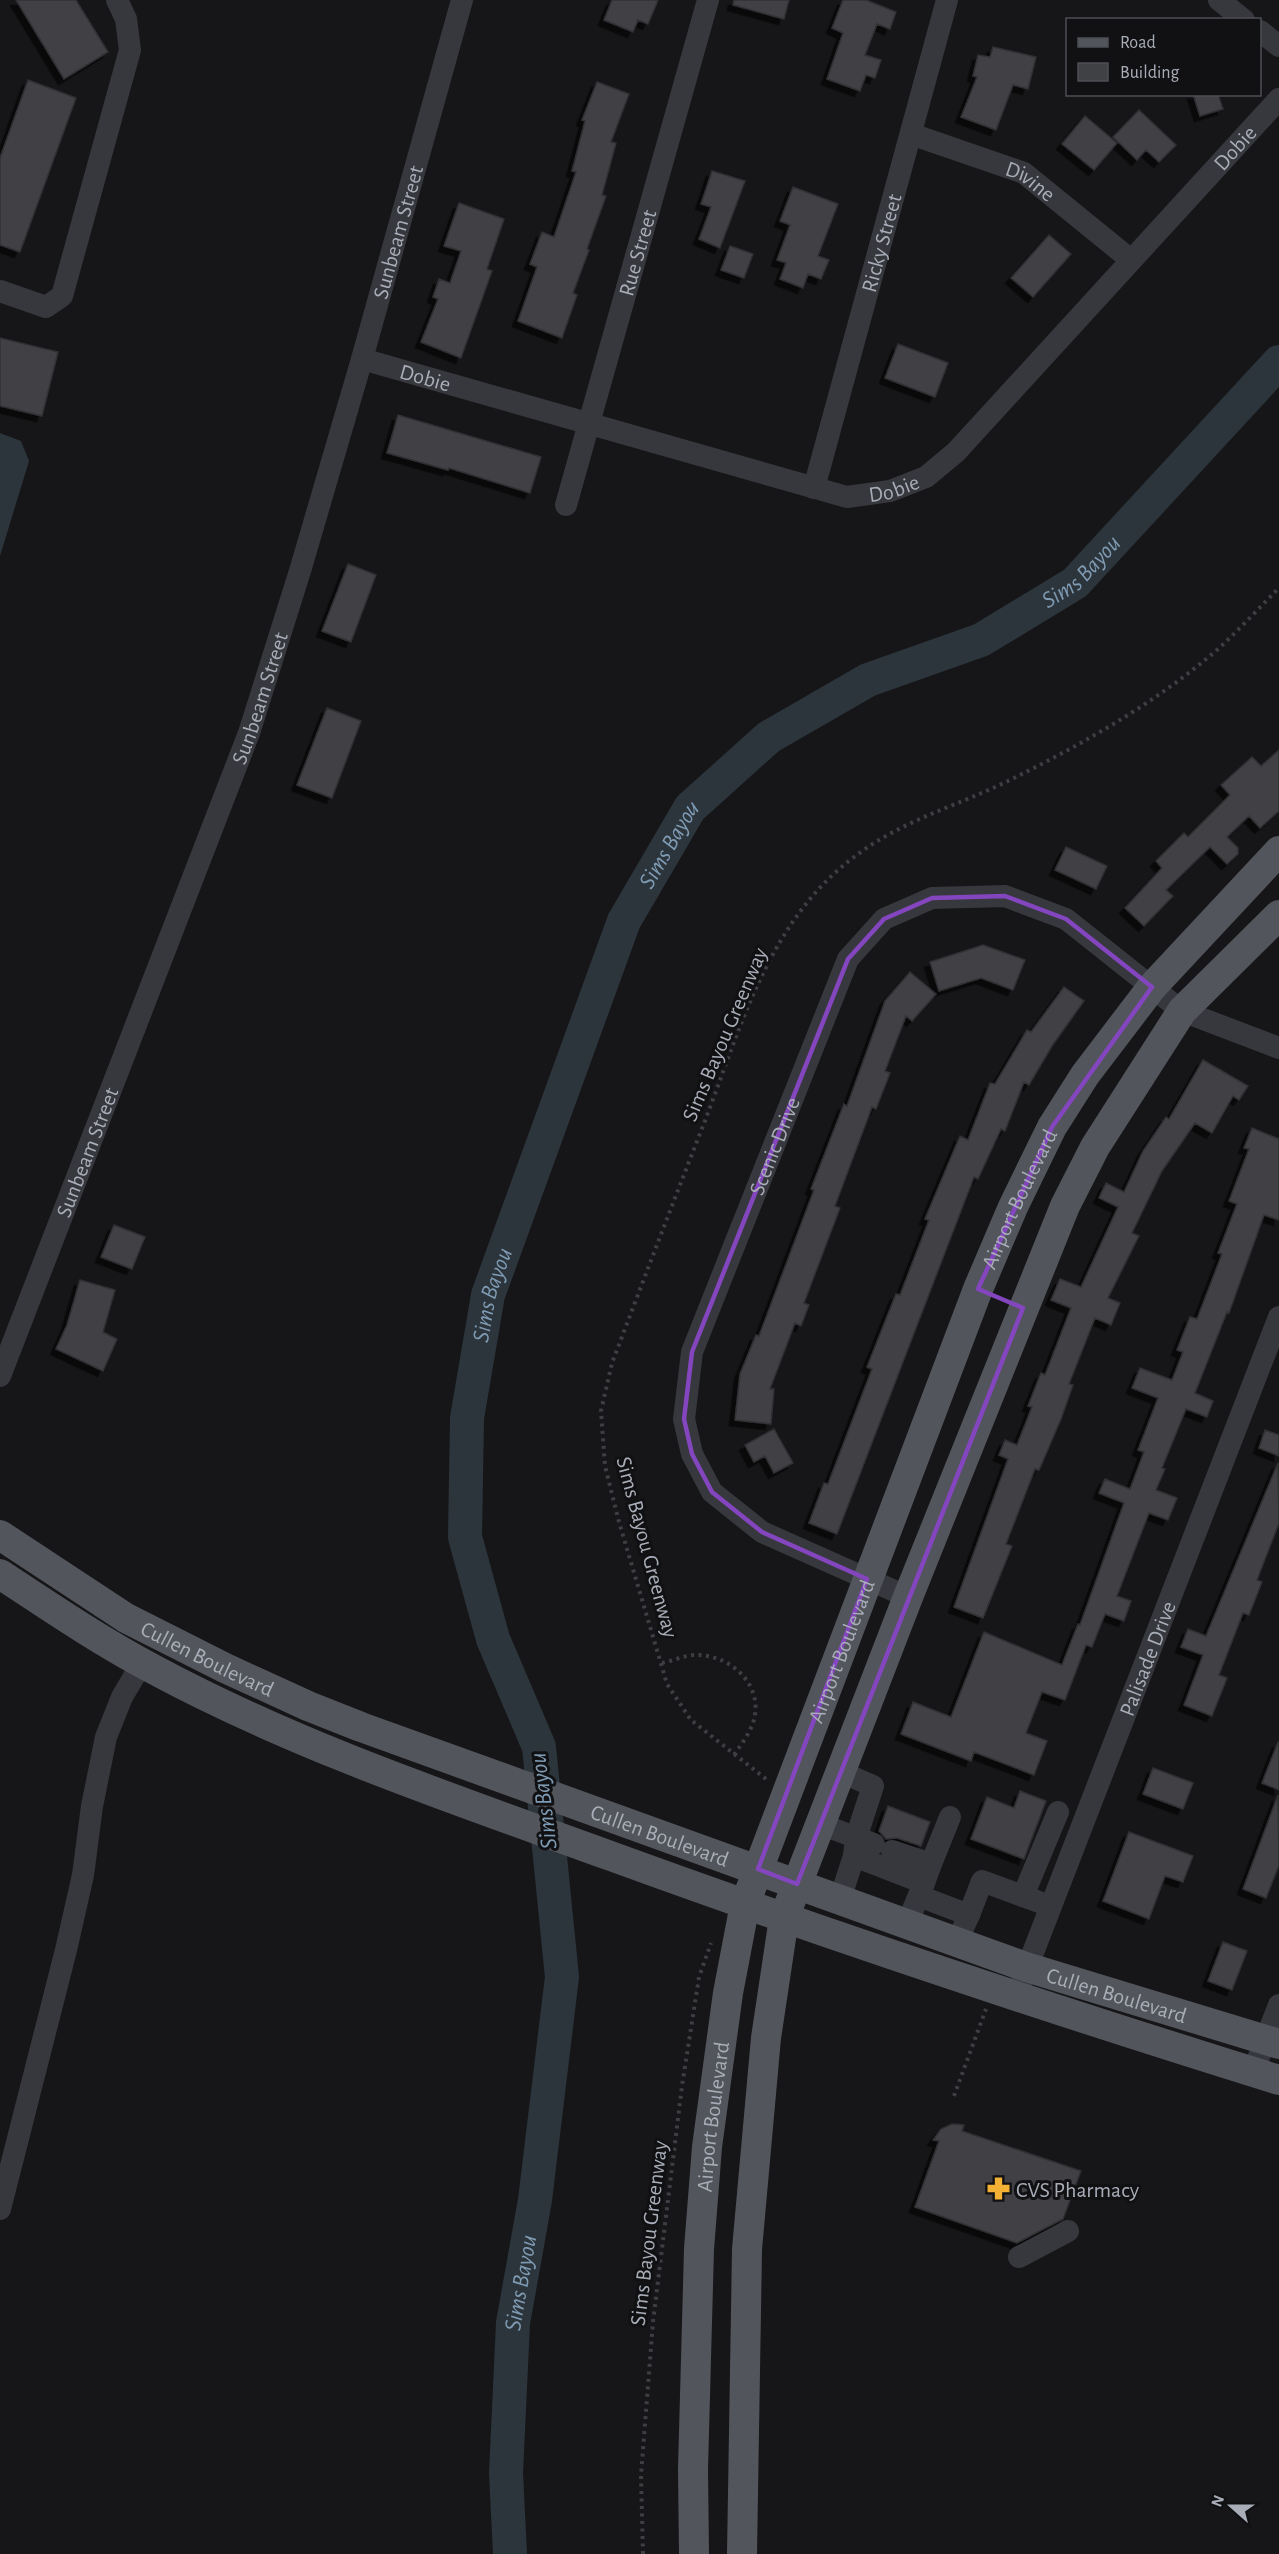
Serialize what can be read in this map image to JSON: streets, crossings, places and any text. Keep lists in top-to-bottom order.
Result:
{
  "streets": {
    "main road": ["Airport Boulevard", "Cullen Boulevard"],
    "street": [
      "Dobie",
      "Divine",
      "Sunbeam Street",
      "Ricky Street",
      "Rue Street",
      "Scenic Drive",
      "Palisade Drive"
    ],
    "path": ["Sims Bayou Greenway"]
  },
  "crossings": [
    ["Dobie", "Divine"],
    ["Dobie", "Sunbeam Street"],
    ["Dobie", "Ricky Street"],
    ["Dobie", "Rue Street"],
    ["Divine", "Ricky Street"],
    ["Scenic Drive", "Airport Boulevard"],
    ["Airport Boulevard", "Cullen Boulevard"],
    ["Cullen Boulevard", "Palisade Drive"]
  ],
  "water": ["Sims Bayou"],
  "places": {
    "pharmacy": ["CVS Pharmacy"]
  },
  "legend": ["Road", "Building"],
  "north": "left"
}
